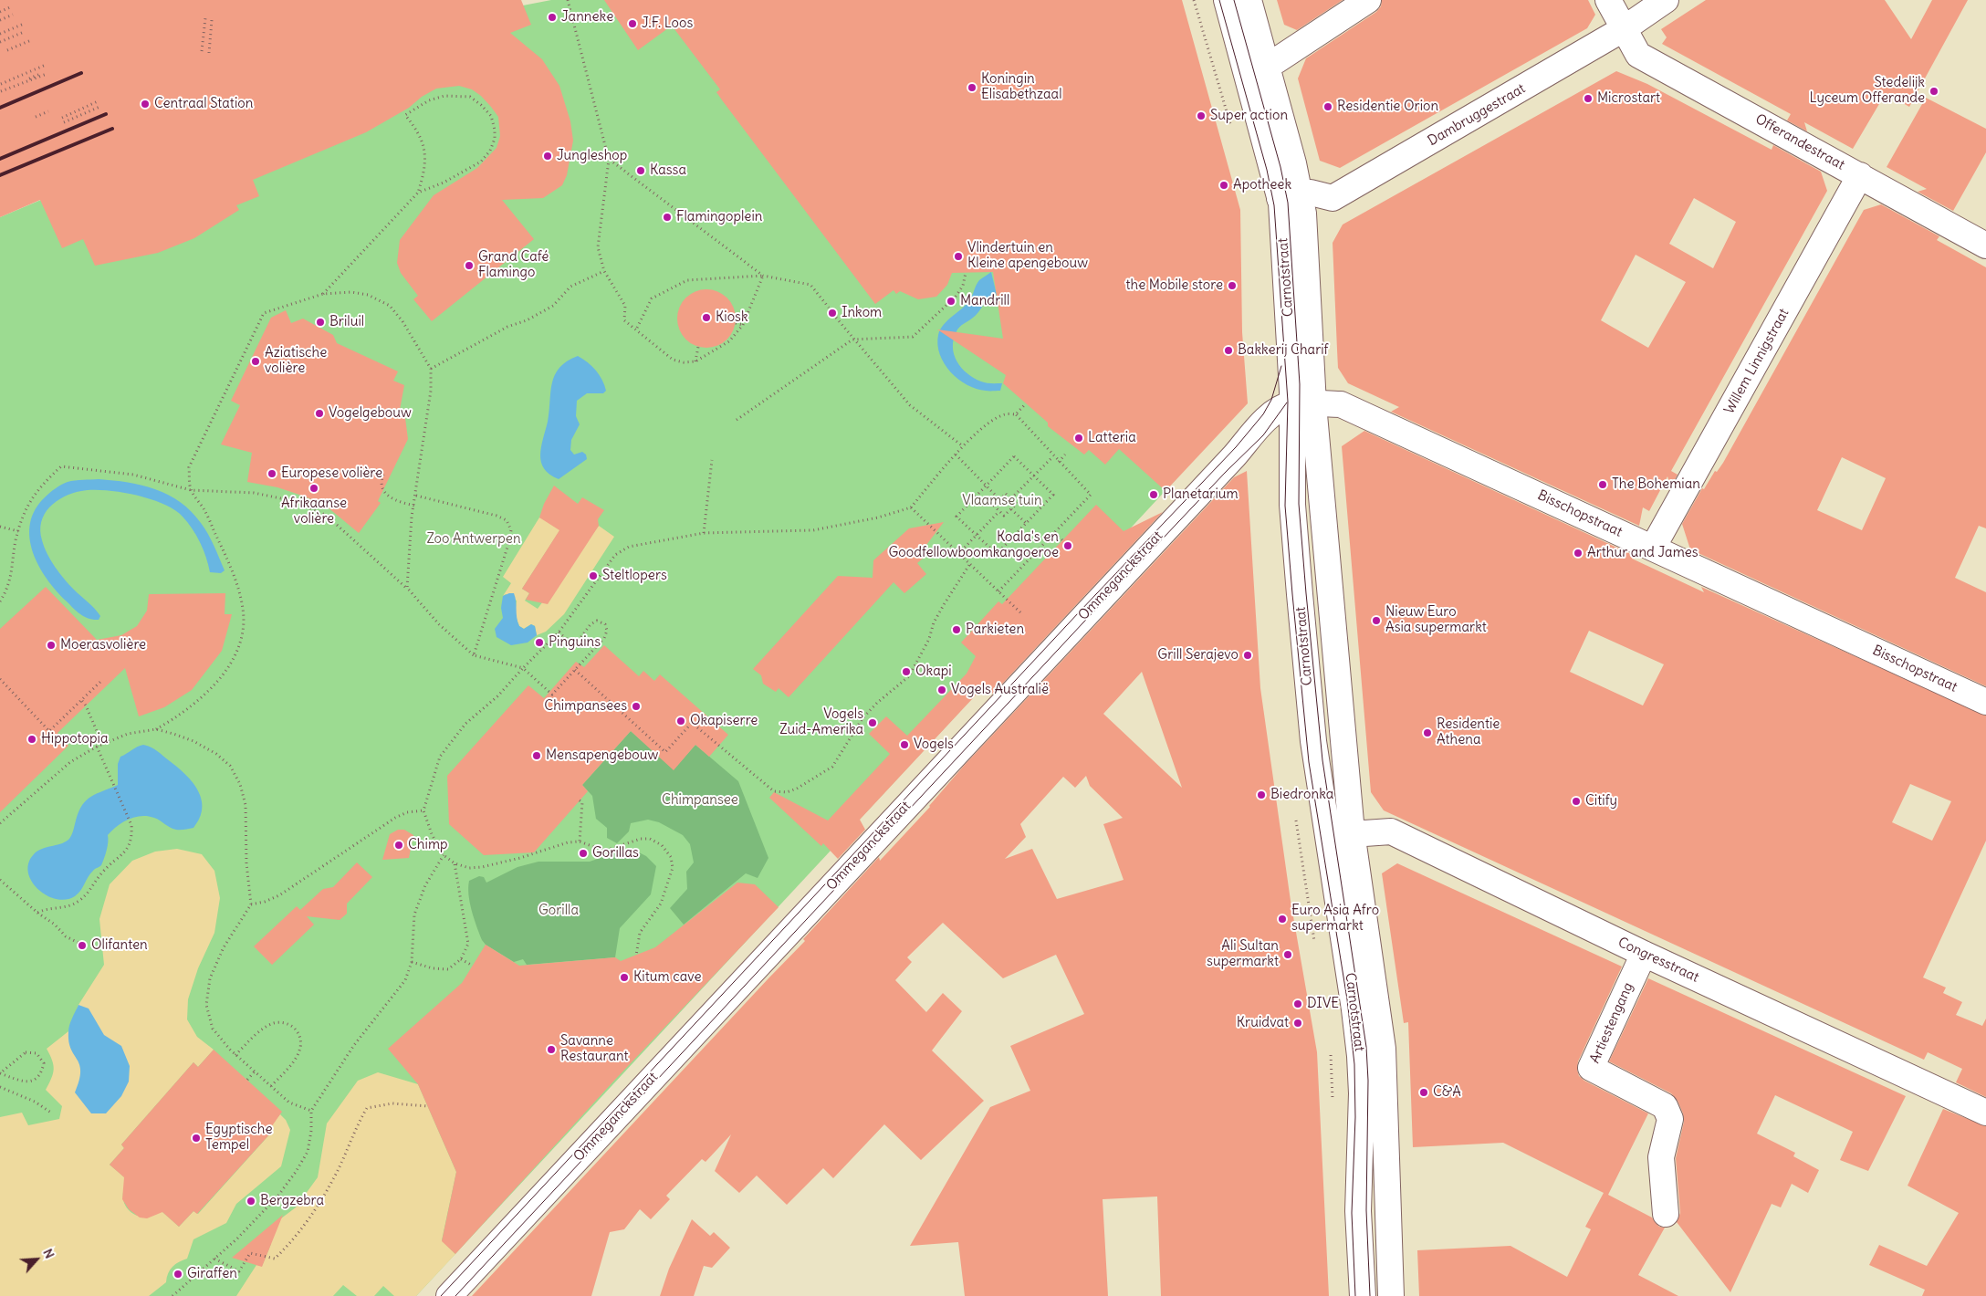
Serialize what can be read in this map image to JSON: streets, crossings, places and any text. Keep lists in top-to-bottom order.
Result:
{
  "streets": {
    "street": [
      "Dambruggestraat",
      "Offerandestraat",
      "Carnotstraat",
      "Willem Linnigstraat",
      "Bisschopstraat",
      "Ommeganckstraat",
      "Congresstraat",
      "Artiestengang"
    ]
  },
  "crossings": [
    ["Dambruggestraat", "Offerandestraat"],
    ["Dambruggestraat", "Carnotstraat"],
    ["Offerandestraat", "Willem Linnigstraat"],
    ["Carnotstraat", "Bisschopstraat"],
    ["Carnotstraat", "Ommeganckstraat"],
    ["Carnotstraat", "Congresstraat"],
    ["Willem Linnigstraat", "Bisschopstraat"],
    ["Bisschopstraat", "Ommeganckstraat"],
    ["Congresstraat", "Artiestengang"]
  ],
  "parks": [
    "Vlaamse tuin",
    "Zoo Antwerpen",
    "Chimpansee",
    "Gorilla"
  ],
  "places": [
    "Janneke",
    "J.F. Loos",
    "Koningin Elisabethzaal",
    "Stedelijk Lyceum Offerande",
    "Microstart",
    "Centraal Station",
    "Residentie Orion",
    "Super action",
    "Jungleshop",
    "Kassa",
    "Apotheek",
    "Flamingoplein",
    "Vlindertuin en Kleine apengebouw",
    "Grand Café Flamingo",
    "the Mobile store",
    "Mandrill",
    "Inkom",
    "Kiosk",
    "Briluil",
    "Bakkerij Charif",
    "Aziatische volière",
    "Vogelgebouw",
    "Latteria",
    "Europese volière",
    "The Bohemian",
    "Afrikaanse volière",
    "Planetarium",
    "Koala's en Goodfellowboomkangoeroe",
    "Arthur and James",
    "Steltlopers",
    "Nieuw Euro Asia supermarkt",
    "Parkieten",
    "Pinguins",
    "Moerasvolière",
    "Grill Serajevo",
    "Okapi",
    "Vogels Australië",
    "Chimpansees",
    "Okapiserre",
    "Vogels Zuid-Amerika",
    "Residentie Athena",
    "Hippotopia",
    "Vogels",
    "Mensapengebouw",
    "Biedronka",
    "Citify",
    "Chimp",
    "Gorillas",
    "Euro Asia Afro supermarkt",
    "Olifanten",
    "Ali Sultan supermarkt",
    "Kitum cave",
    "DIVE",
    "Kruidvat",
    "Savanne Restaurant",
    "C&A",
    "Egyptische Tempel",
    "Bergzebra",
    "Giraffen"
  ],
  "north": "top right"
}
